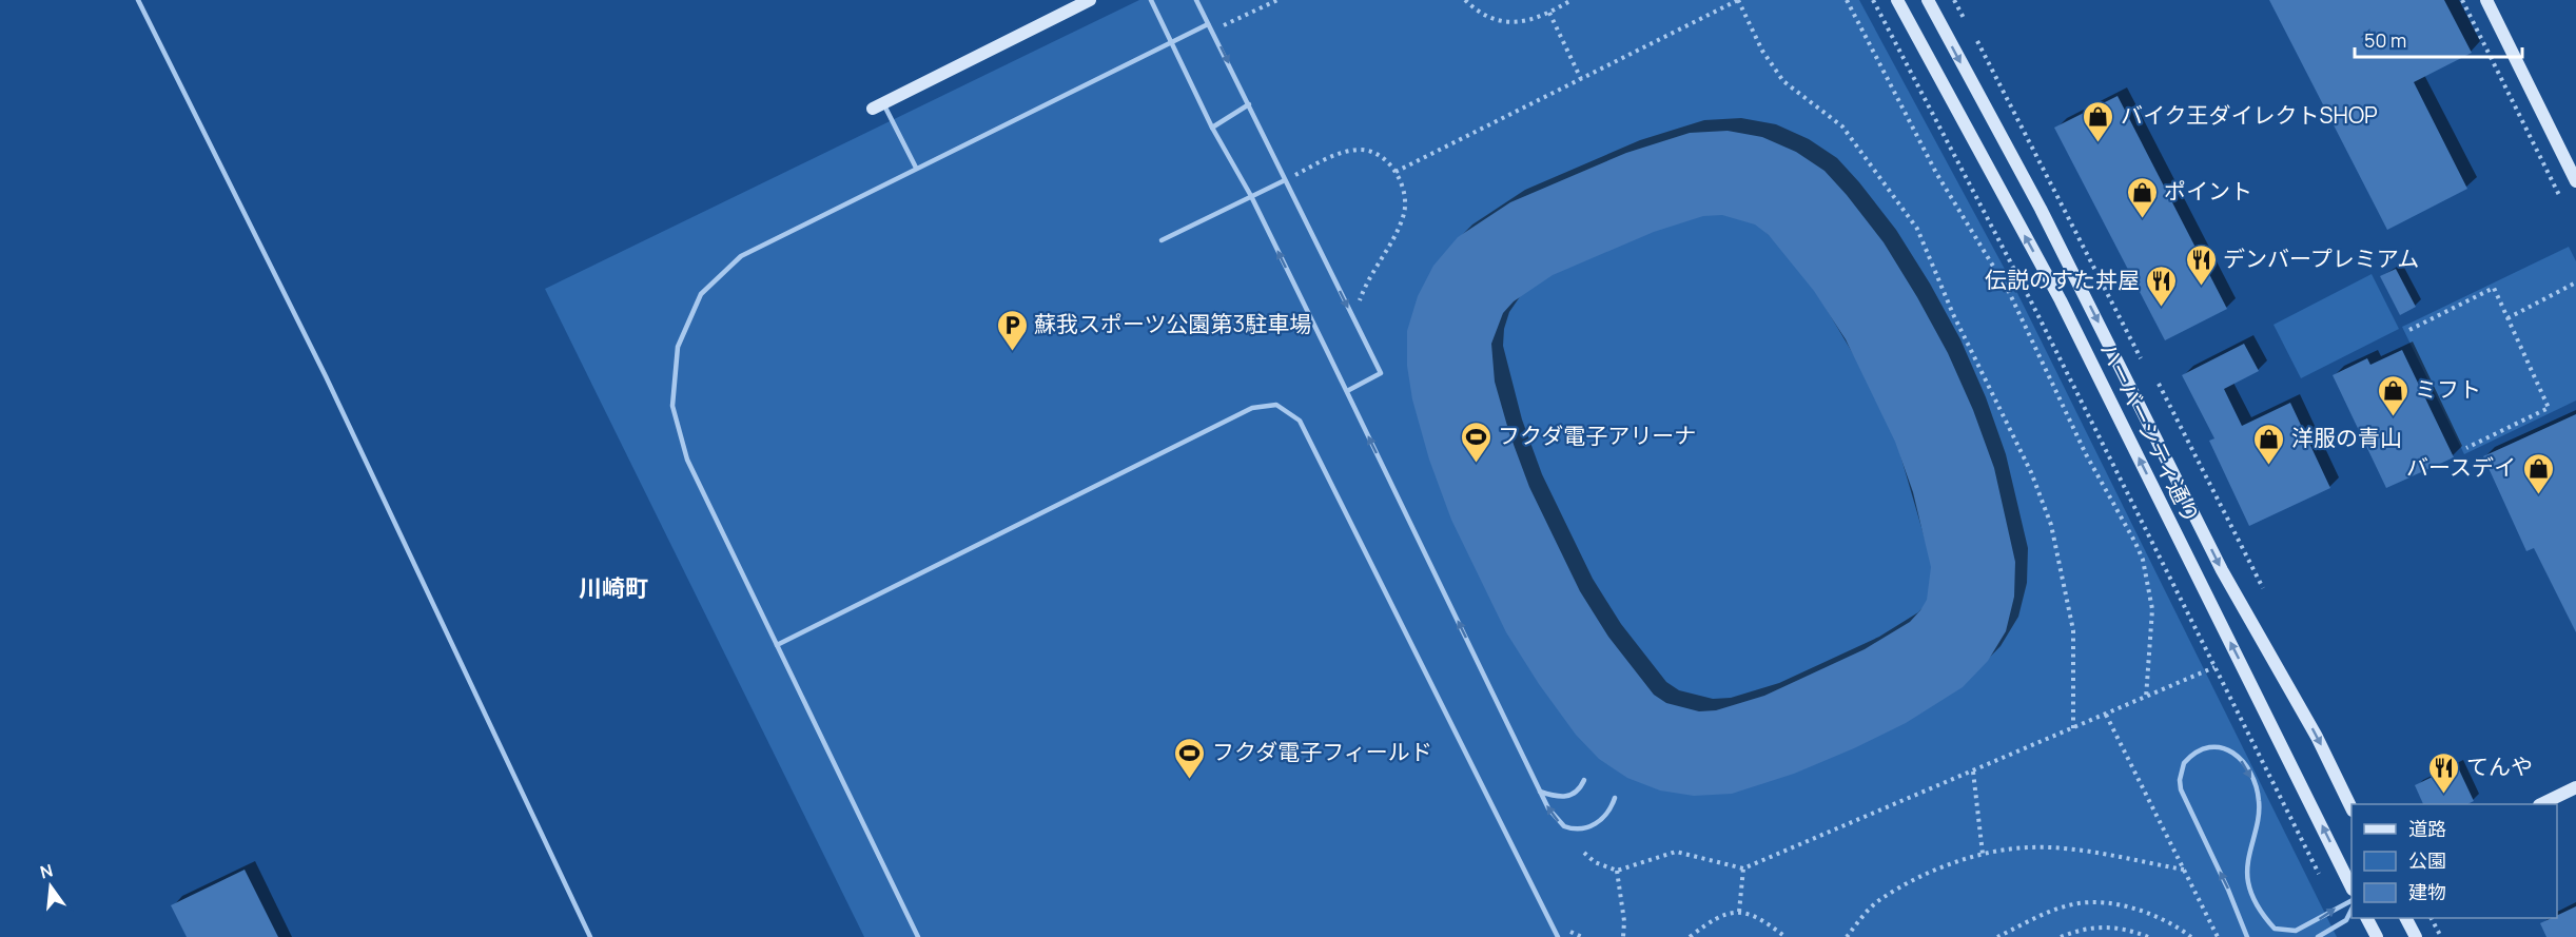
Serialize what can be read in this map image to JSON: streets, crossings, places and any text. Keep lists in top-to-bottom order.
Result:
{
  "streets": {
    "street": ["ハーバーシティ通り"]
  },
  "districts": ["川崎町"],
  "places": {
    "shop": [
      "バイク王ダイレクトSHOP",
      "ポイント",
      "ミフト",
      "洋服の青山",
      "バースデイ"
    ],
    "restaurant": ["デンバープレミアム", "伝説のすた丼屋", "てんや"],
    "parking": ["蘇我スポーツ公園第3駐車場"],
    "sports": ["フクダ電子アリーナ", "フクダ電子フィールド"]
  },
  "legend": ["道路", "公園", "建物"],
  "scale_bar": "50 m",
  "north": "top"
}
